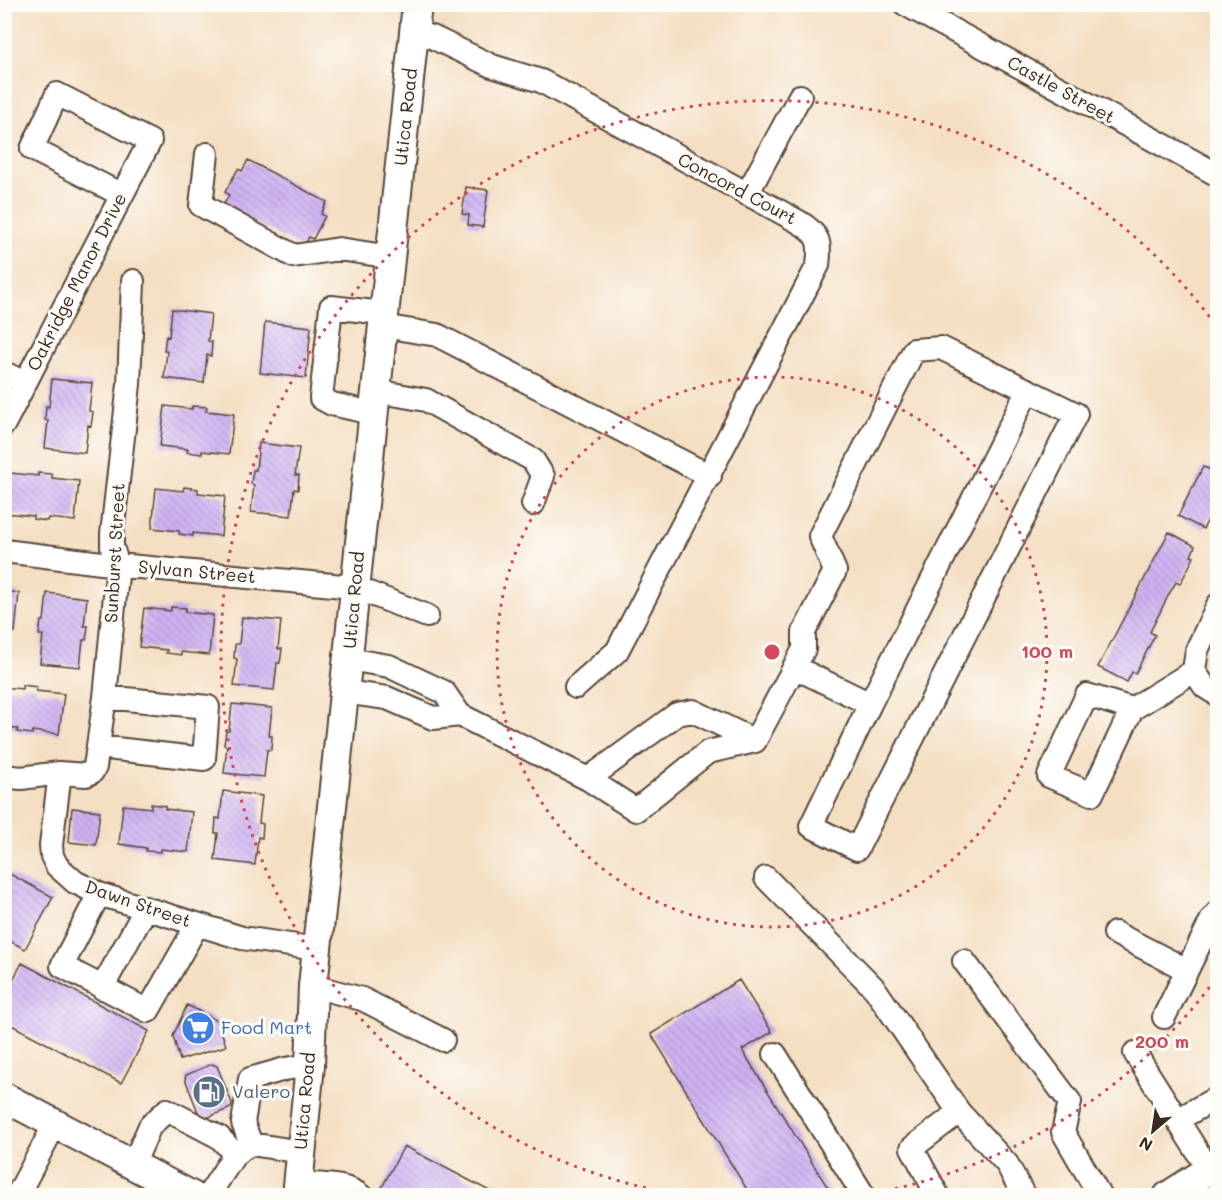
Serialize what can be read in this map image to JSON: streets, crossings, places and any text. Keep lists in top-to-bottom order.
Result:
{
  "streets": {
    "main road": ["Utica Road"],
    "street": [
      "Castle Street",
      "Concord Court",
      "Oakridge Manor Drive",
      "Sunburst Street",
      "Sylvan Street",
      "Dawn Street"
    ]
  },
  "crossings": [
    ["Utica Road", "Concord Court"],
    ["Utica Road", "Sylvan Street"],
    ["Utica Road", "Dawn Street"],
    ["Sunburst Street", "Sylvan Street"],
    ["Sunburst Street", "Dawn Street"]
  ],
  "places": {
    "supermarket": ["Food Mart"],
    "fuel station": ["Valero"]
  },
  "north": "bottom left",
  "rings": ["100 m", "200 m"]
}
